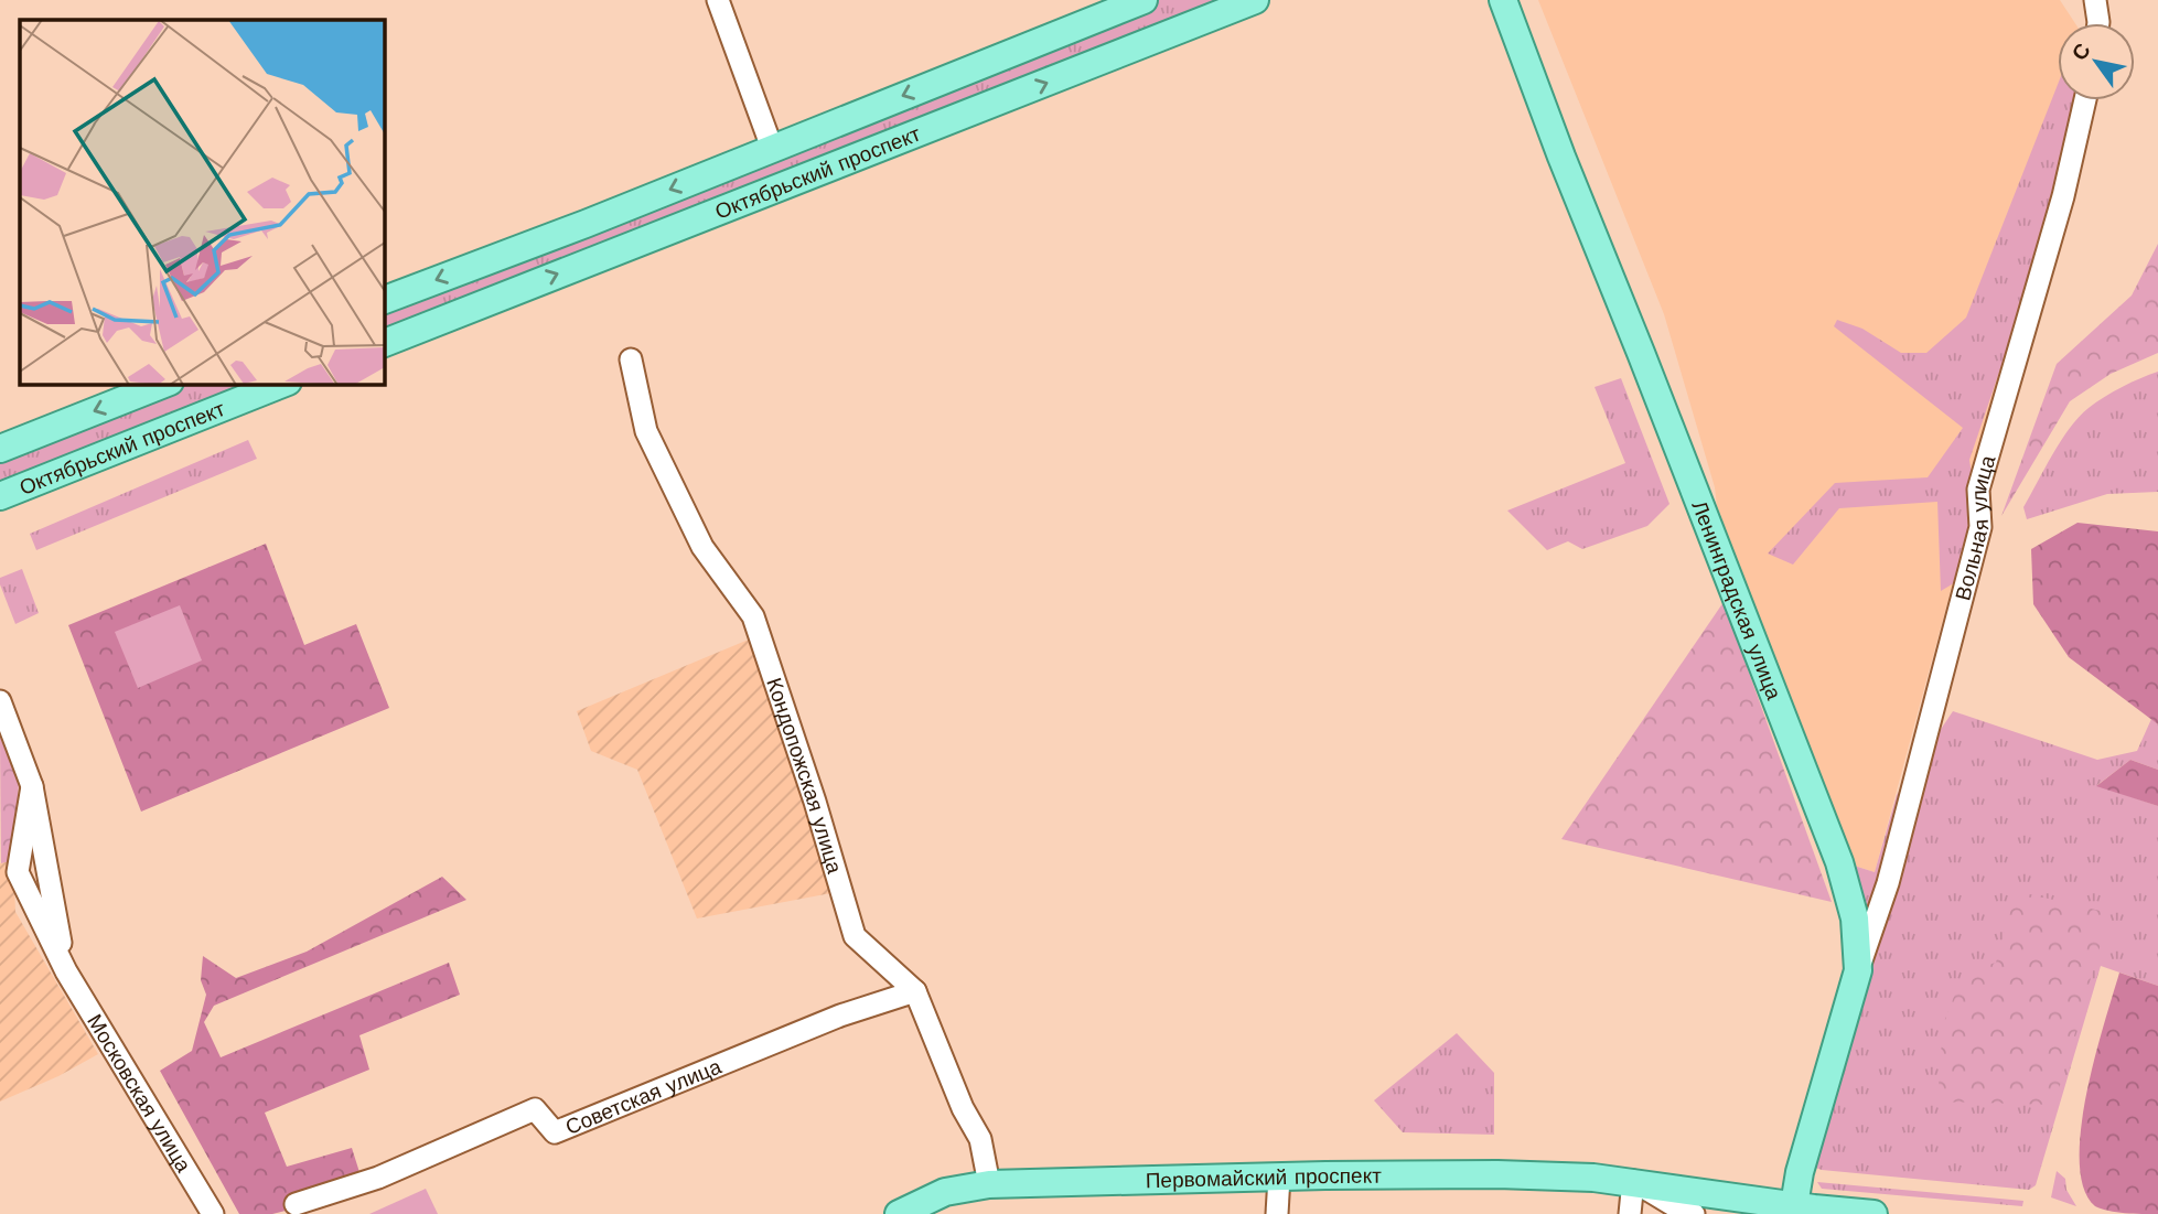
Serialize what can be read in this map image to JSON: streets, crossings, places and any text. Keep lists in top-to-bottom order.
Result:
{
  "streets": {
    "main road": ["Октябрьский проспект", "Ленинградская улица", "Первомайский проспект"],
    "street": [
      "Вольная улица",
      "Кондопожская улица",
      "Московская улица",
      "Советская улица"
    ]
  },
  "crossings": [
    ["Вольная улица", "Ленинградская улица"],
    ["Ленинградская улица", "Первомайский проспект"],
    ["Кондопожская улица", "Советская улица"],
    ["Кондопожская улица", "Первомайский проспект"]
  ],
  "north": "top left"
}
